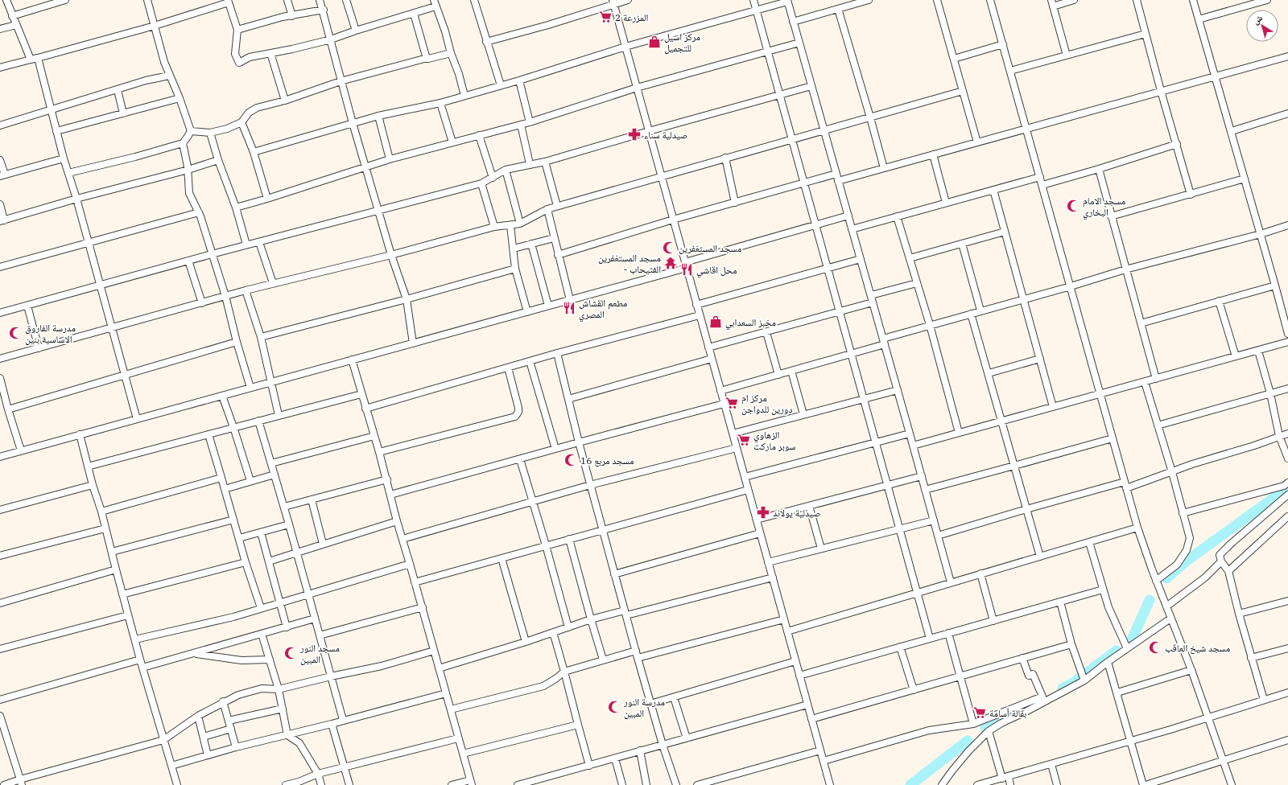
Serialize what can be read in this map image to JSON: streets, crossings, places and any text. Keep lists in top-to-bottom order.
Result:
{
  "places": {
    "supermarket": [
      "المزرعة 2",
      "مركز ام دورين للدواجن",
      "الزهاوي سوبر ماركت",
      "بقالة أسامة"
    ],
    "shop": ["مركز اسيل للتجميل", "مخبز السعدابي"],
    "pharmacy": ["صيدلية سناء", "صيدلية يولاند"],
    "mosque": [
      "مسجد الامام البخاري",
      "مسجد المستغفرين",
      "مدرسة الفاروق الاساسية بنين",
      "مسجد مربع 16",
      "مسجد شيخ العاقب",
      "مسجد النور المبين",
      "مدرسة النور المبين"
    ],
    "temple": ["مسجد المستغفرين - الفتيحاب"],
    "restaurant": ["محل اقاشي", "مطعم القشاش المصري"]
  },
  "north": "top left"
}
